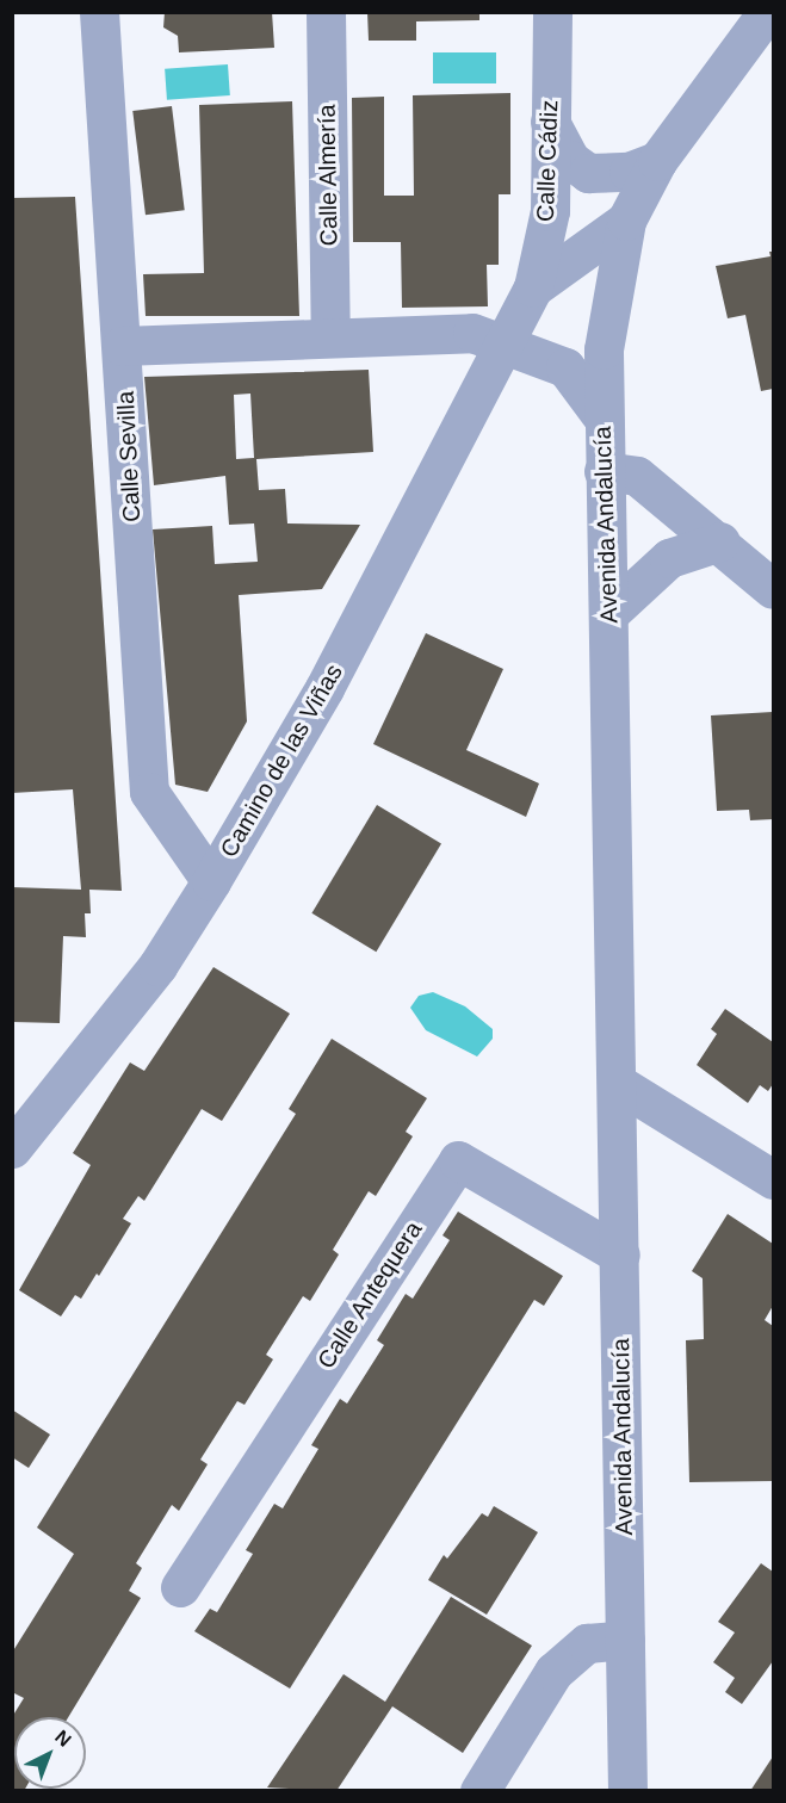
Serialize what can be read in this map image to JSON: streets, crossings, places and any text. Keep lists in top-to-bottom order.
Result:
{
  "streets": {
    "street": [
      "Calle Cádiz",
      "Calle Almería",
      "Calle Sevilla",
      "Avenida Andalucía",
      "Camino de las Viñas",
      "Calle Antequera"
    ]
  },
  "crossings": [
    ["Calle Cádiz", "Camino de las Viñas"],
    ["Calle Sevilla", "Camino de las Viñas"],
    ["Avenida Andalucía", "Calle Antequera"]
  ],
  "north": "top right"
}
